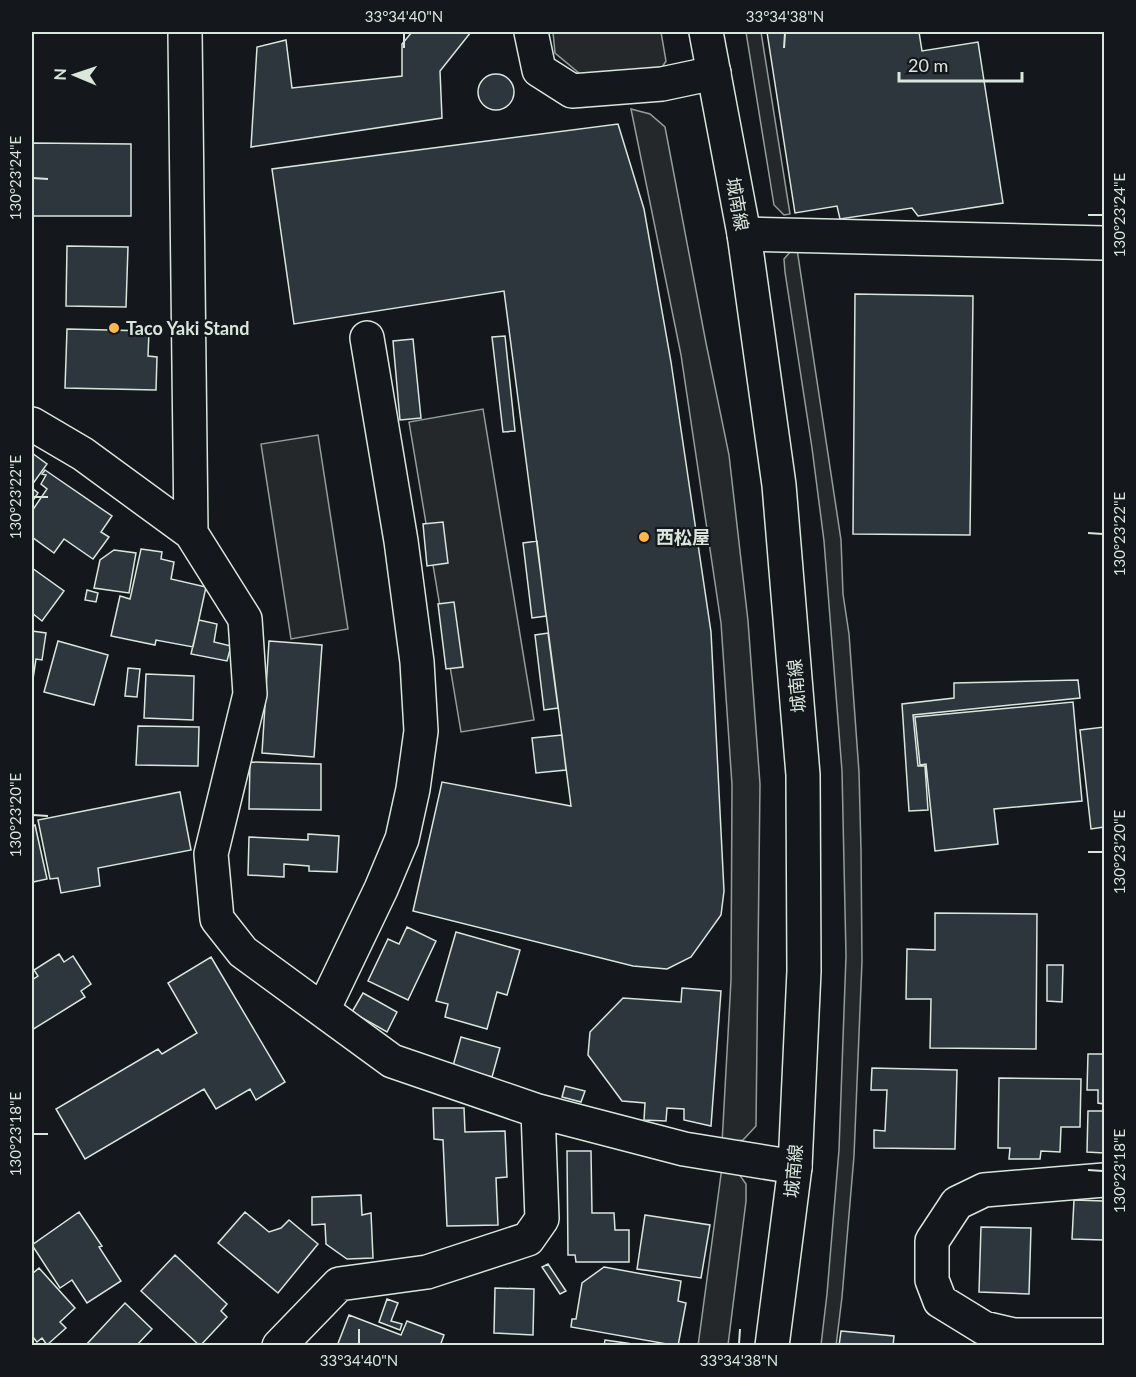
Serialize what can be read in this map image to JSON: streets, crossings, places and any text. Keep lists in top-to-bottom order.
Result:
{
  "streets": {
    "street": ["城南線"]
  },
  "places": ["Taco Yaki Stand", "西松屋"],
  "scale_bar": "20 m",
  "north": "left",
  "coordinates": [
    "33°34'40\"N",
    "33°34'38\"N",
    "130°23'24\"E",
    "130°23'22\"E",
    "130°23'20\"E",
    "130°23'18\"E"
  ]
}
